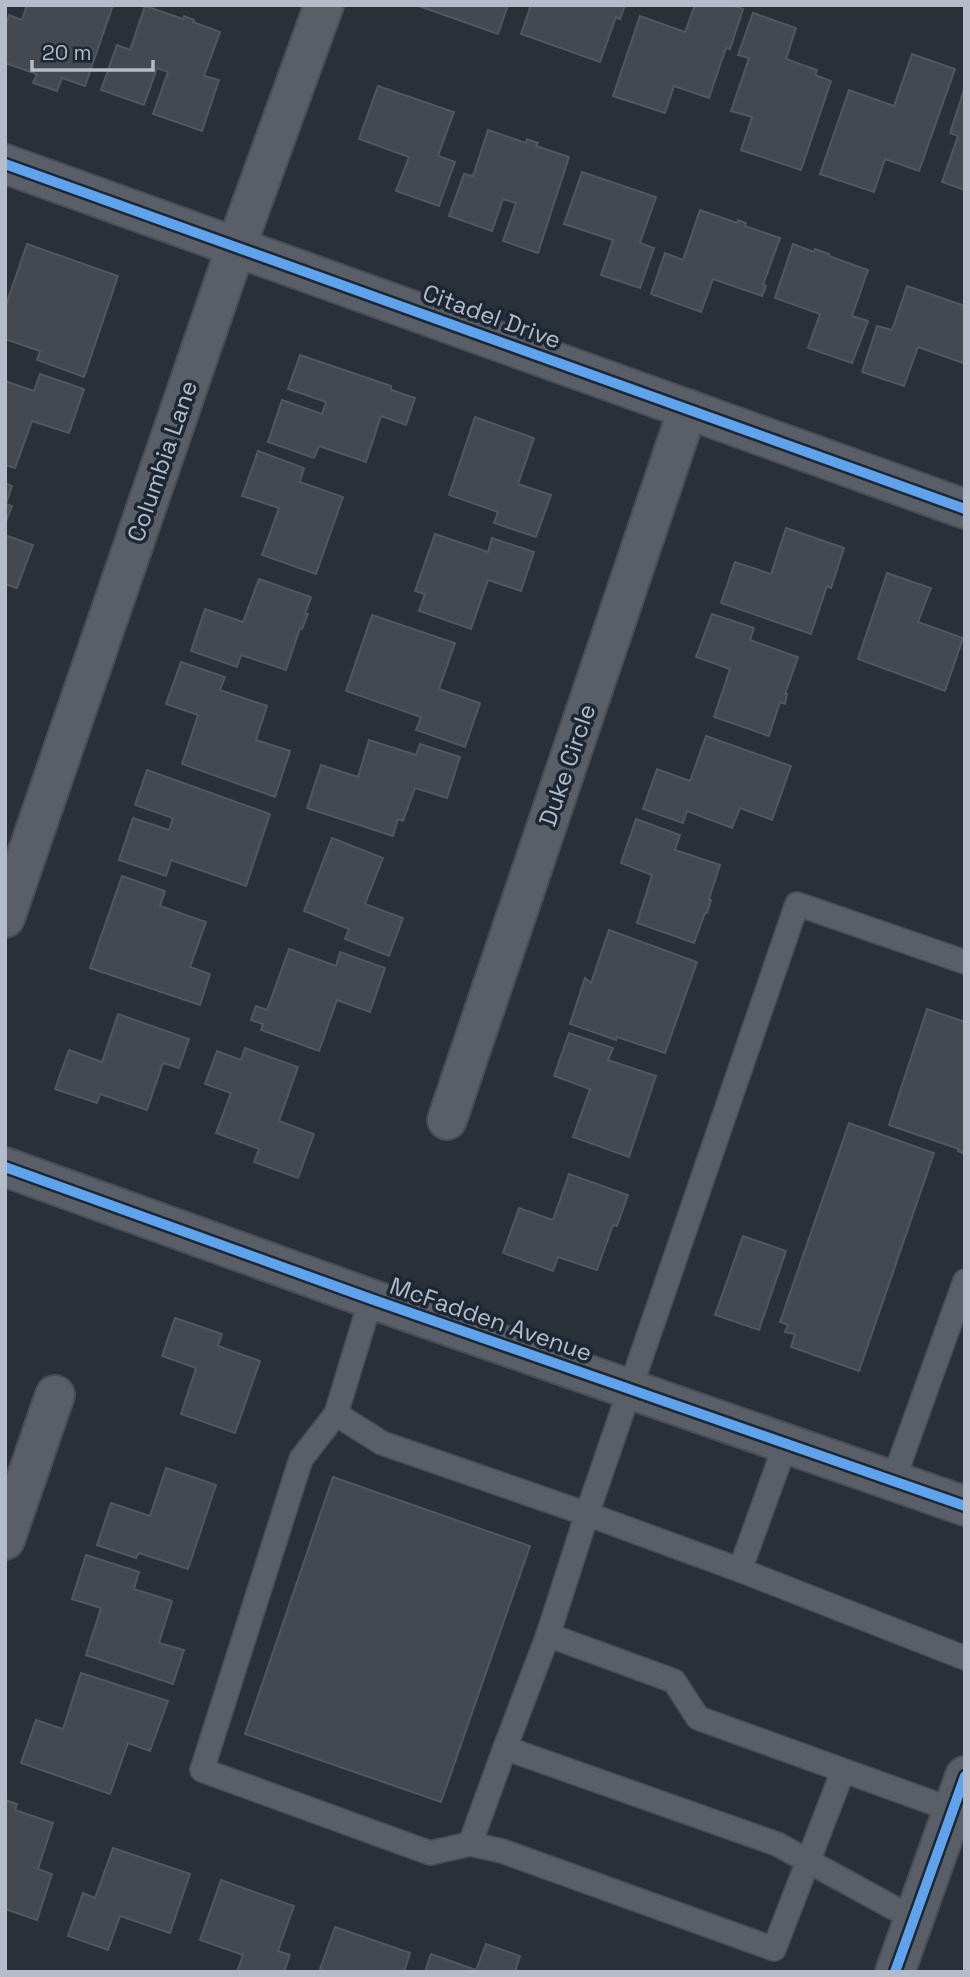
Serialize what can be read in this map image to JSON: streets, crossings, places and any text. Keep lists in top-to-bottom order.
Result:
{
  "streets": {
    "street": [
      "Citadel Drive",
      "Columbia Lane",
      "Duke Circle",
      "McFadden Avenue"
    ]
  },
  "crossings": [
    ["Citadel Drive", "Columbia Lane"],
    ["Citadel Drive", "Duke Circle"]
  ],
  "scale_bar": "20 m"
}
